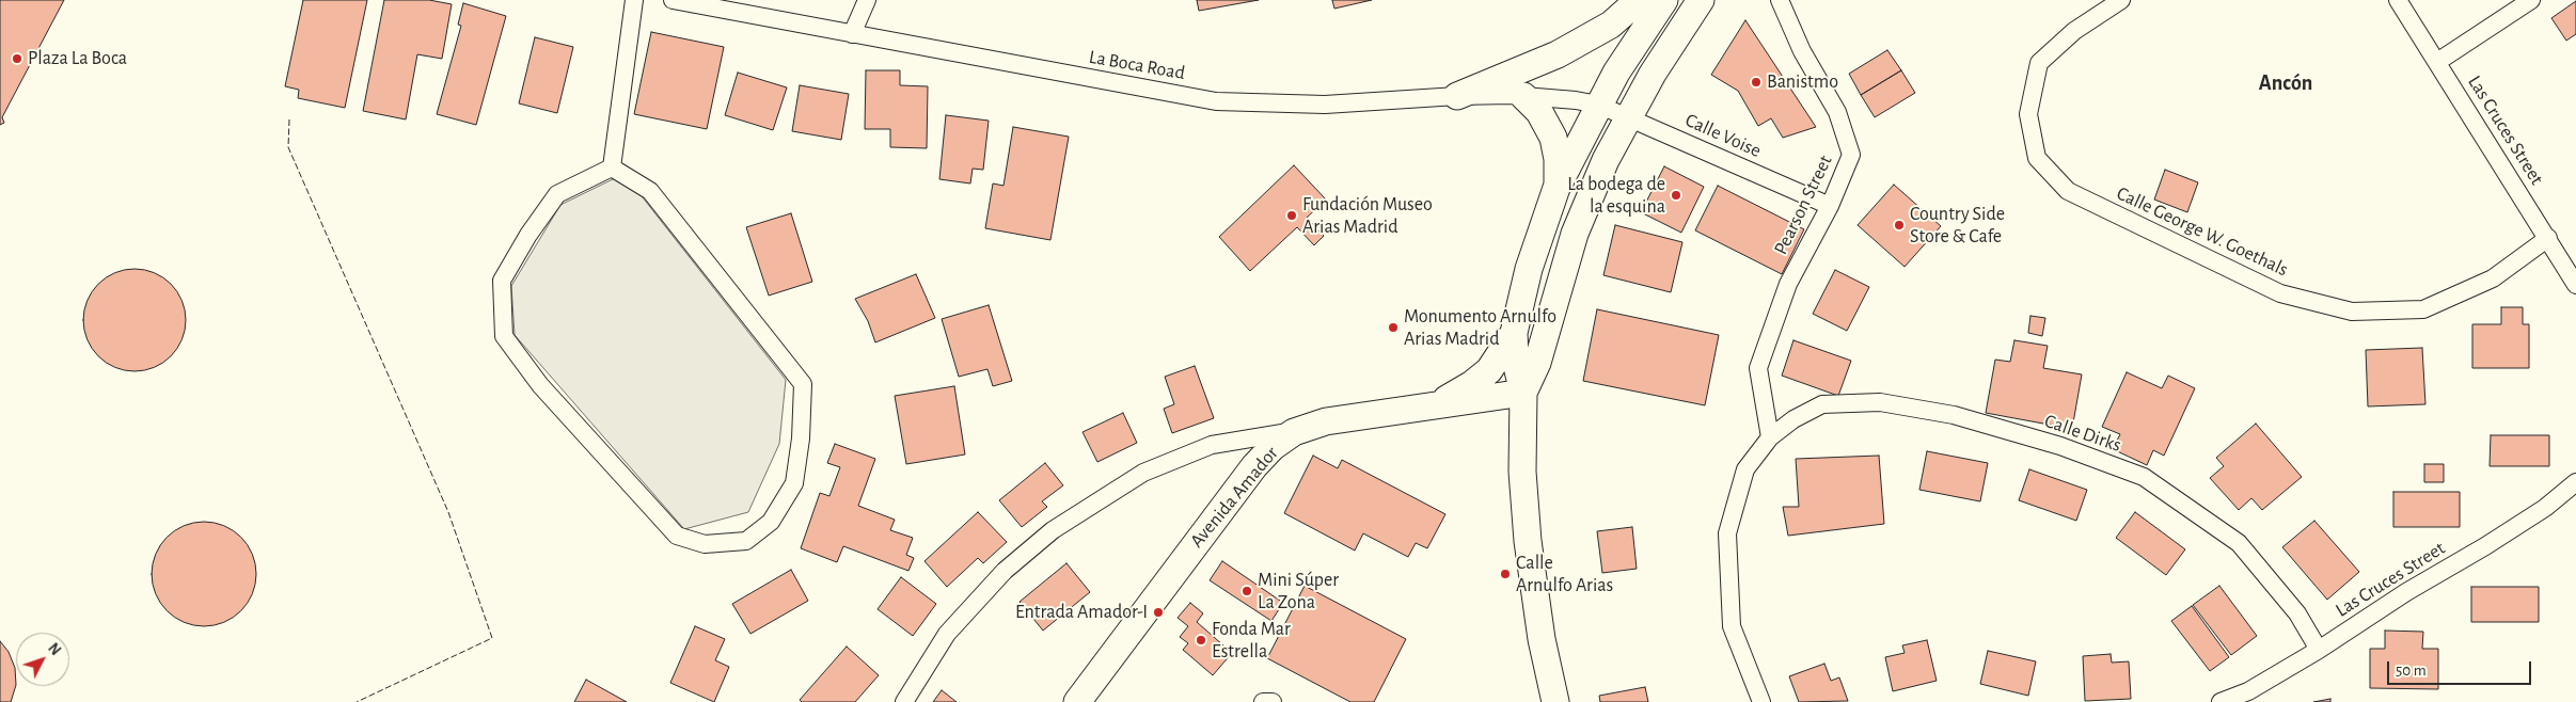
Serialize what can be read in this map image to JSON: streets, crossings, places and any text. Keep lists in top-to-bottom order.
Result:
{
  "streets": {
    "main road": ["Avenida Amador"],
    "street": [
      "La Boca Road",
      "Las Cruces Street",
      "Calle Voise",
      "Pearson Street",
      "Calle George W. Goethals",
      "Calle Dirks"
    ]
  },
  "crossings": [
    ["La Boca Road", "Calle Voise"],
    ["Las Cruces Street", "Calle George W. Goethals"],
    ["Las Cruces Street", "Calle Dirks"],
    ["Calle Voise", "Pearson Street"],
    ["Pearson Street", "Calle Dirks"]
  ],
  "districts": ["Ancón"],
  "places": [
    "Plaza La Boca",
    "Banistmo",
    "La bodega de la esquina",
    "Fundación Museo Arias Madrid",
    "Country Side Store & Cafe",
    "Monumento Arnulfo Arias Madrid",
    "Calle Arnulfo Arias",
    "Mini Súper La Zona",
    "Entrada Amador-I",
    "Fonda Mar Estrella"
  ],
  "scale_bar": "50 m",
  "north": "top right"
}
